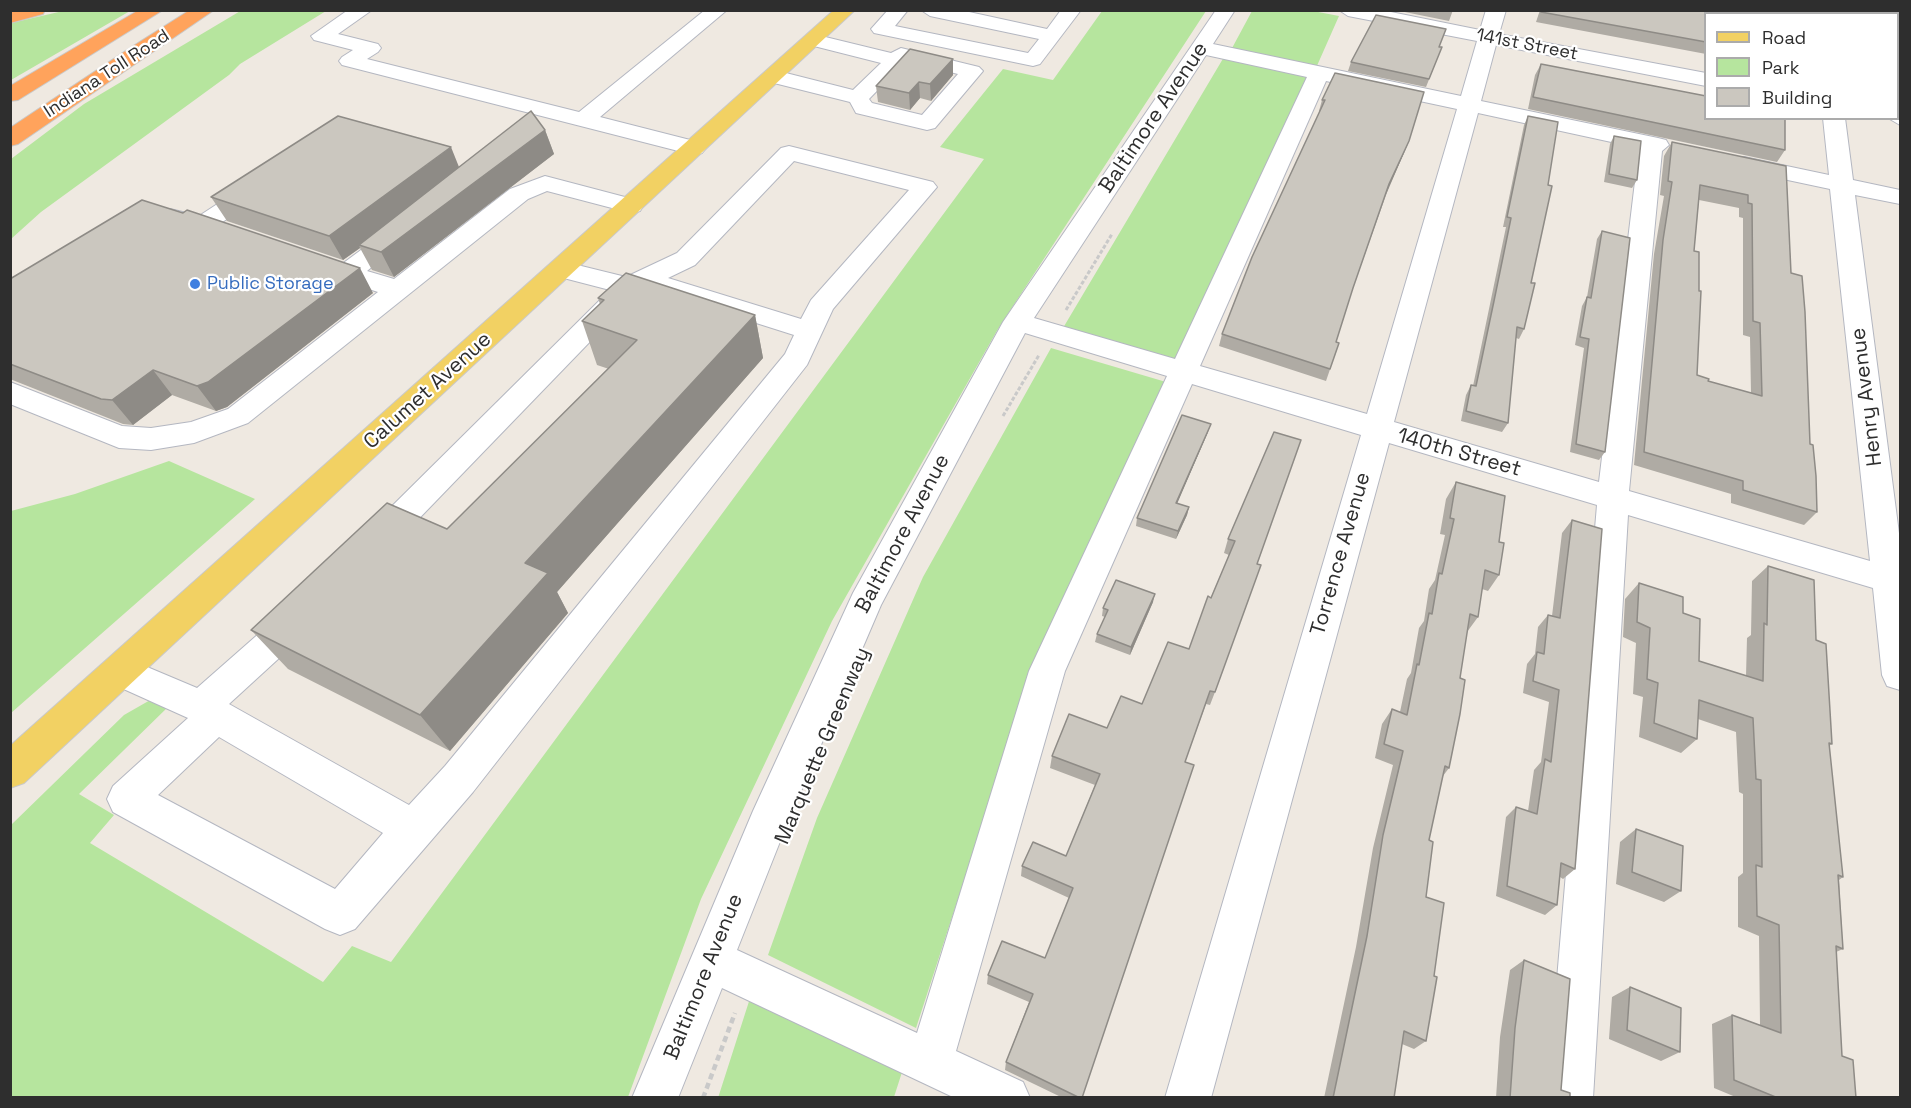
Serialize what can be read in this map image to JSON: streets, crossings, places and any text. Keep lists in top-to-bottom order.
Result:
{
  "streets": {
    "highway": ["Indiana Toll Road"],
    "main road": ["Calumet Avenue"],
    "street": [
      "141st Street",
      "Baltimore Avenue",
      "Henry Avenue",
      "140th Street",
      "Torrence Avenue"
    ]
  },
  "crossings": [
    ["141st Street", "Torrence Avenue"],
    ["Baltimore Avenue", "140th Street"],
    ["Henry Avenue", "140th Street"],
    ["140th Street", "Torrence Avenue"]
  ],
  "places": ["Public Storage"],
  "legend": ["Road", "Park", "Building"]
}
